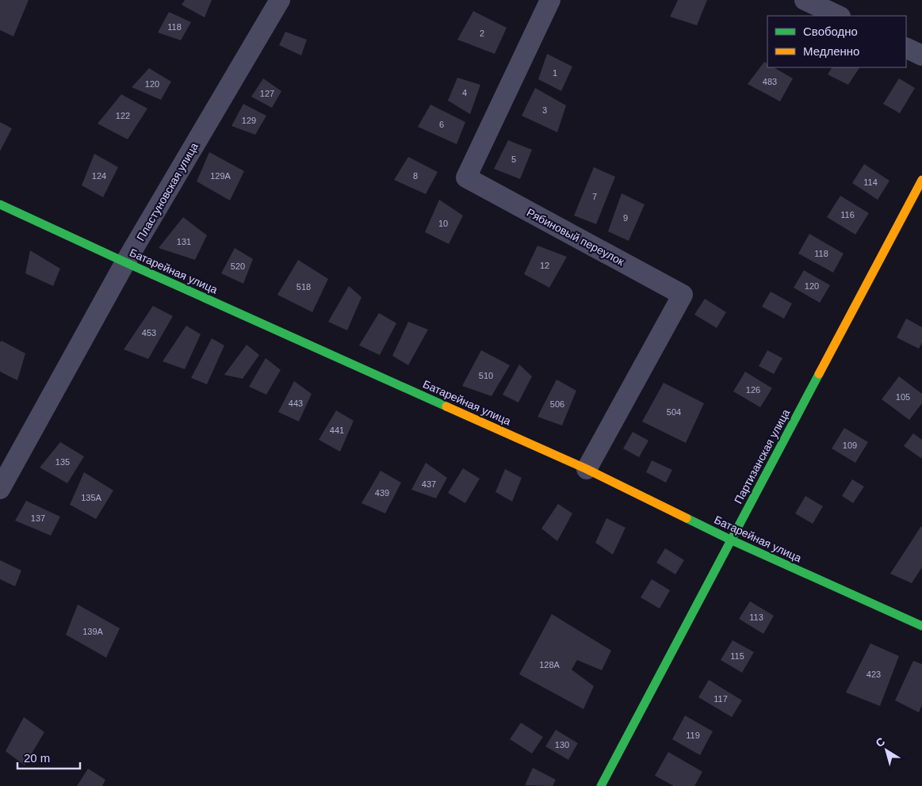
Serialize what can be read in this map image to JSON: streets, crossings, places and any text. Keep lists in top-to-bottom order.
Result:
{
  "streets": {
    "street": [
      "Пластуновская улица",
      "Рябиновый переулок",
      "Батарейная улица",
      "Партизанская улица"
    ]
  },
  "crossings": [
    ["Пластуновская улица", "Батарейная улица"],
    ["Рябиновый переулок", "Батарейная улица"],
    ["Батарейная улица", "Партизанская улица"]
  ],
  "house_numbers": [
    "118",
    "2",
    "1",
    "483",
    "120",
    "4",
    "127",
    "3",
    "122",
    "129",
    "6",
    "5",
    "124",
    "129А",
    "8",
    "114",
    "7",
    "116",
    "9",
    "10",
    "131",
    "118",
    "12",
    "520",
    "120",
    "518",
    "453",
    "510",
    "126",
    "105",
    "443",
    "506",
    "504",
    "441",
    "109",
    "135",
    "437",
    "439",
    "135А",
    "137",
    "113",
    "139А",
    "115",
    "128А",
    "423",
    "117",
    "119",
    "130"
  ],
  "legend": ["Свободно", "Медленно"],
  "scale_bar": "20 m",
  "north": "top left"
}
